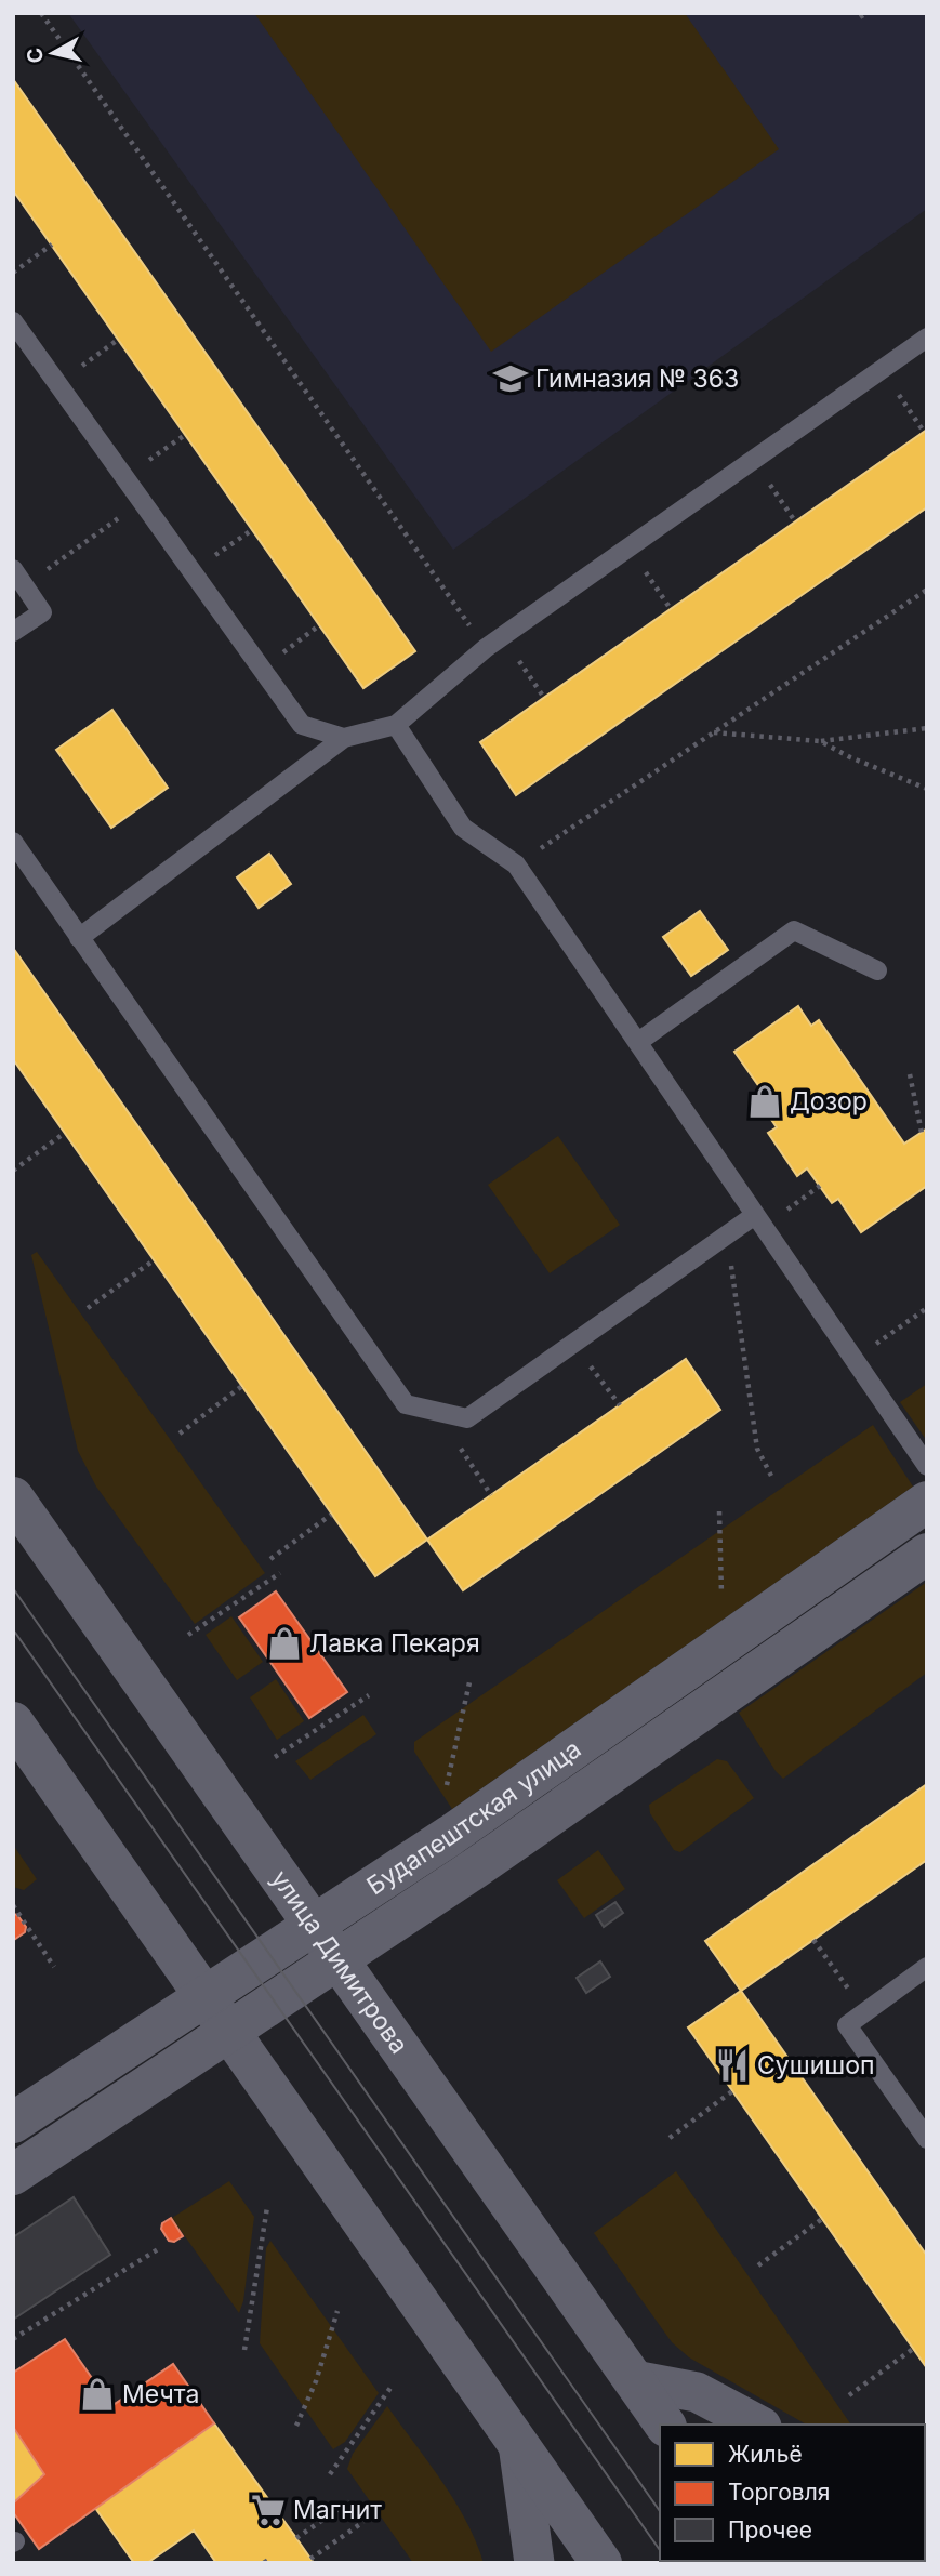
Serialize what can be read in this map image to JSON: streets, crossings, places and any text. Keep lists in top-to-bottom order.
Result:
{
  "streets": {
    "street": ["Будапештская улица", "улица Димитрова"]
  },
  "crossings": [
    ["Будапештская улица", "улица Димитрова"]
  ],
  "places": {
    "school or university": ["Гимназия № 363"],
    "shop": ["Дозор", "Лавка Пекаря", "Мечта"],
    "restaurant": ["Сушишоп"],
    "supermarket": ["Магнит"]
  },
  "legend": ["Жильё", "Торговля", "Прочее"],
  "north": "left"
}
